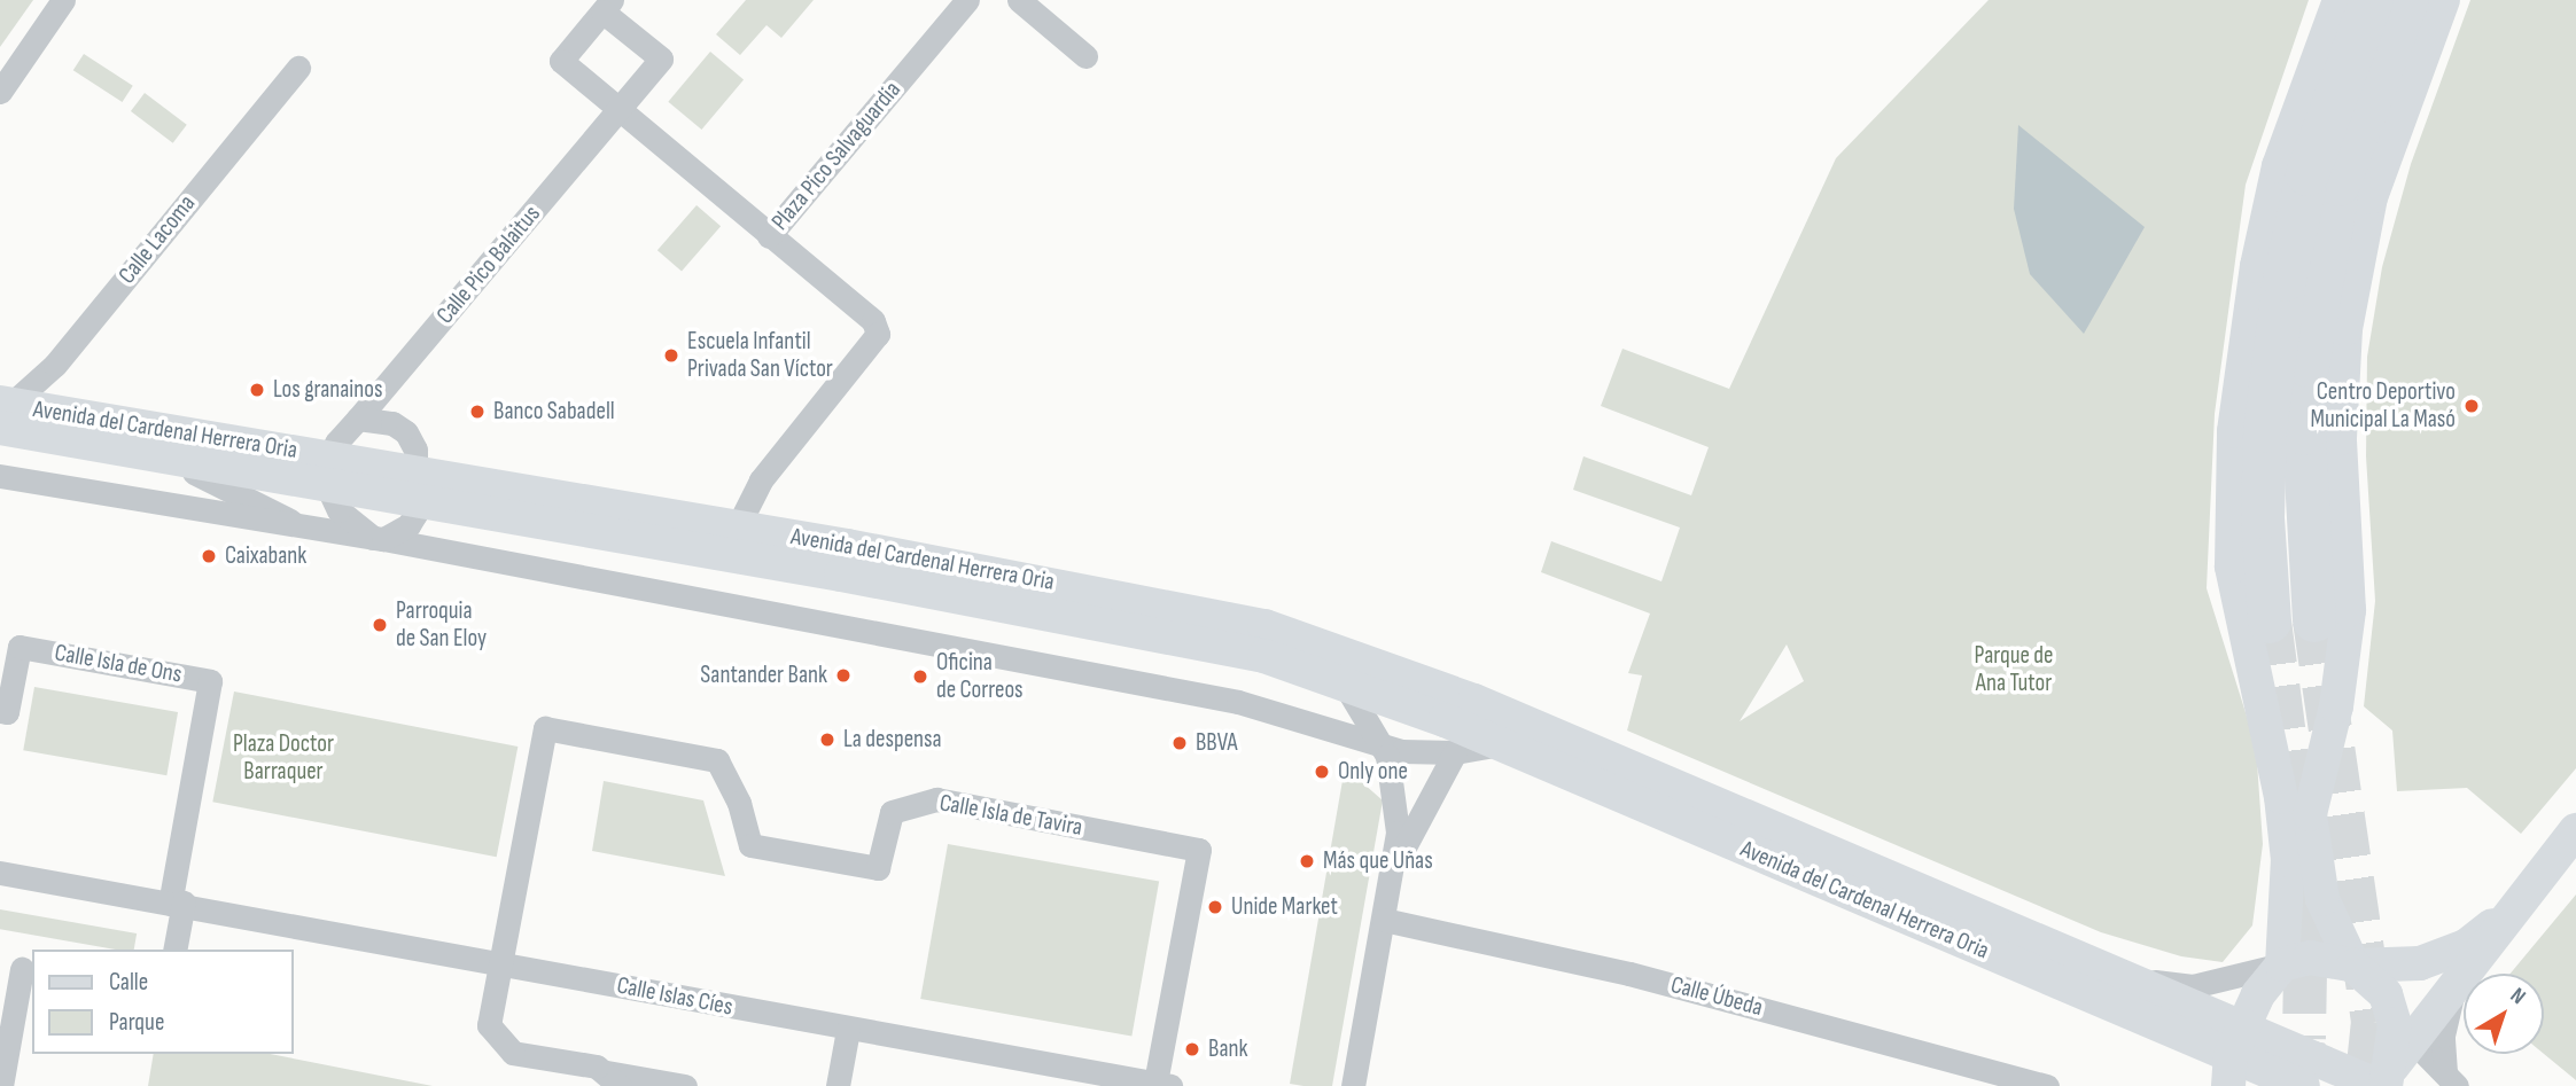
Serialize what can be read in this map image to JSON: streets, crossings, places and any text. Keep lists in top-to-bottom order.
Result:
{
  "streets": {
    "main road": ["Avenida del Cardenal Herrera Oria"],
    "street": [
      "Plaza Pico Salvaguardia",
      "Calle Lacoma",
      "Calle Pico Balaitus",
      "Calle Isla de Ons",
      "Calle Isla de Tavira",
      "Calle Islas Cíes",
      "Calle Úbeda"
    ]
  },
  "crossings": [
    ["Plaza Pico Salvaguardia", "Calle Pico Balaitus"],
    ["Plaza Pico Salvaguardia", "Avenida del Cardenal Herrera Oria"],
    ["Calle Lacoma", "Avenida del Cardenal Herrera Oria"],
    ["Calle Pico Balaitus", "Avenida del Cardenal Herrera Oria"],
    ["Calle Isla de Ons", "Calle Islas Cíes"],
    ["Calle Isla de Tavira", "Calle Islas Cíes"]
  ],
  "parks": ["Parque de Ana Tutor", "Plaza Doctor Barraquer"],
  "places": [
    "Escuela Infantil Privada San Víctor",
    "Los granainos",
    "Centro Deportivo Municipal La Masó",
    "Banco Sabadell",
    "Caixabank",
    "Parroquia de San Eloy",
    "Santander Bank",
    "Oficina de Correos",
    "La despensa",
    "BBVA",
    "Only one",
    "Más que Uñas",
    "Unide Market",
    "Bank"
  ],
  "legend": ["Calle", "Parque"],
  "north": "top right"
}
